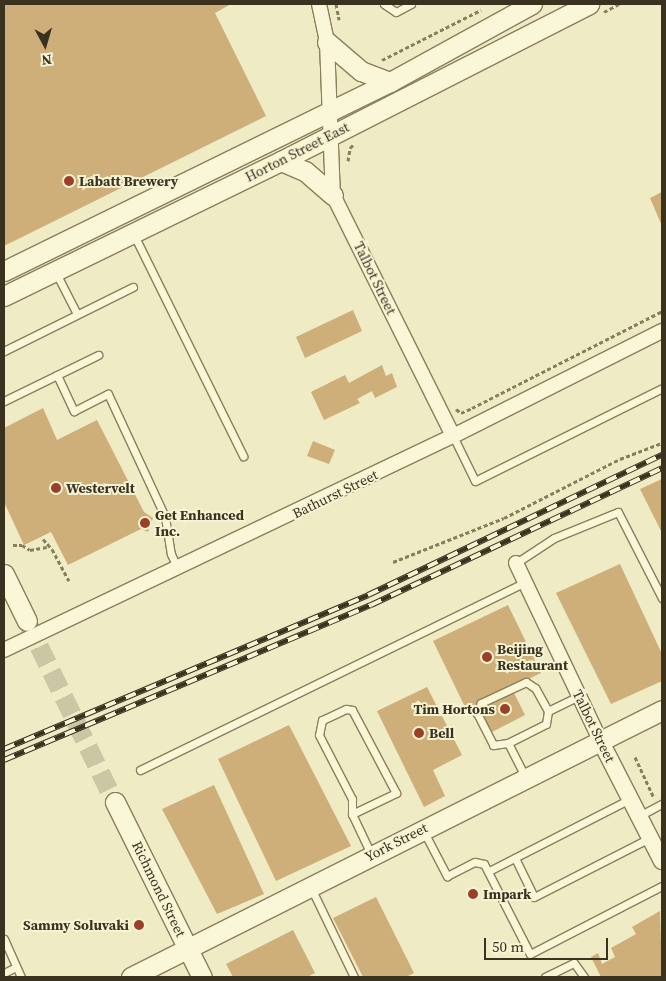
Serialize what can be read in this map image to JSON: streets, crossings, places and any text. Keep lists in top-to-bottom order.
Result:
{
  "streets": {
    "main road": ["Horton Street East", "York Street", "Richmond Street"],
    "street": ["Talbot Street", "Bathurst Street"]
  },
  "crossings": [
    ["Horton Street East", "Talbot Street"],
    ["Talbot Street", "Bathurst Street"],
    ["Talbot Street", "York Street"],
    ["York Street", "Richmond Street"]
  ],
  "places": [
    "Labatt Brewery",
    "Westervelt",
    "Get Enhanced Inc.",
    "Beijing Restaurant",
    "Tim Hortons",
    "Bell",
    "Impark",
    "Sammy Soluvaki"
  ],
  "scale_bar": "50 m",
  "north": "bottom"
}
